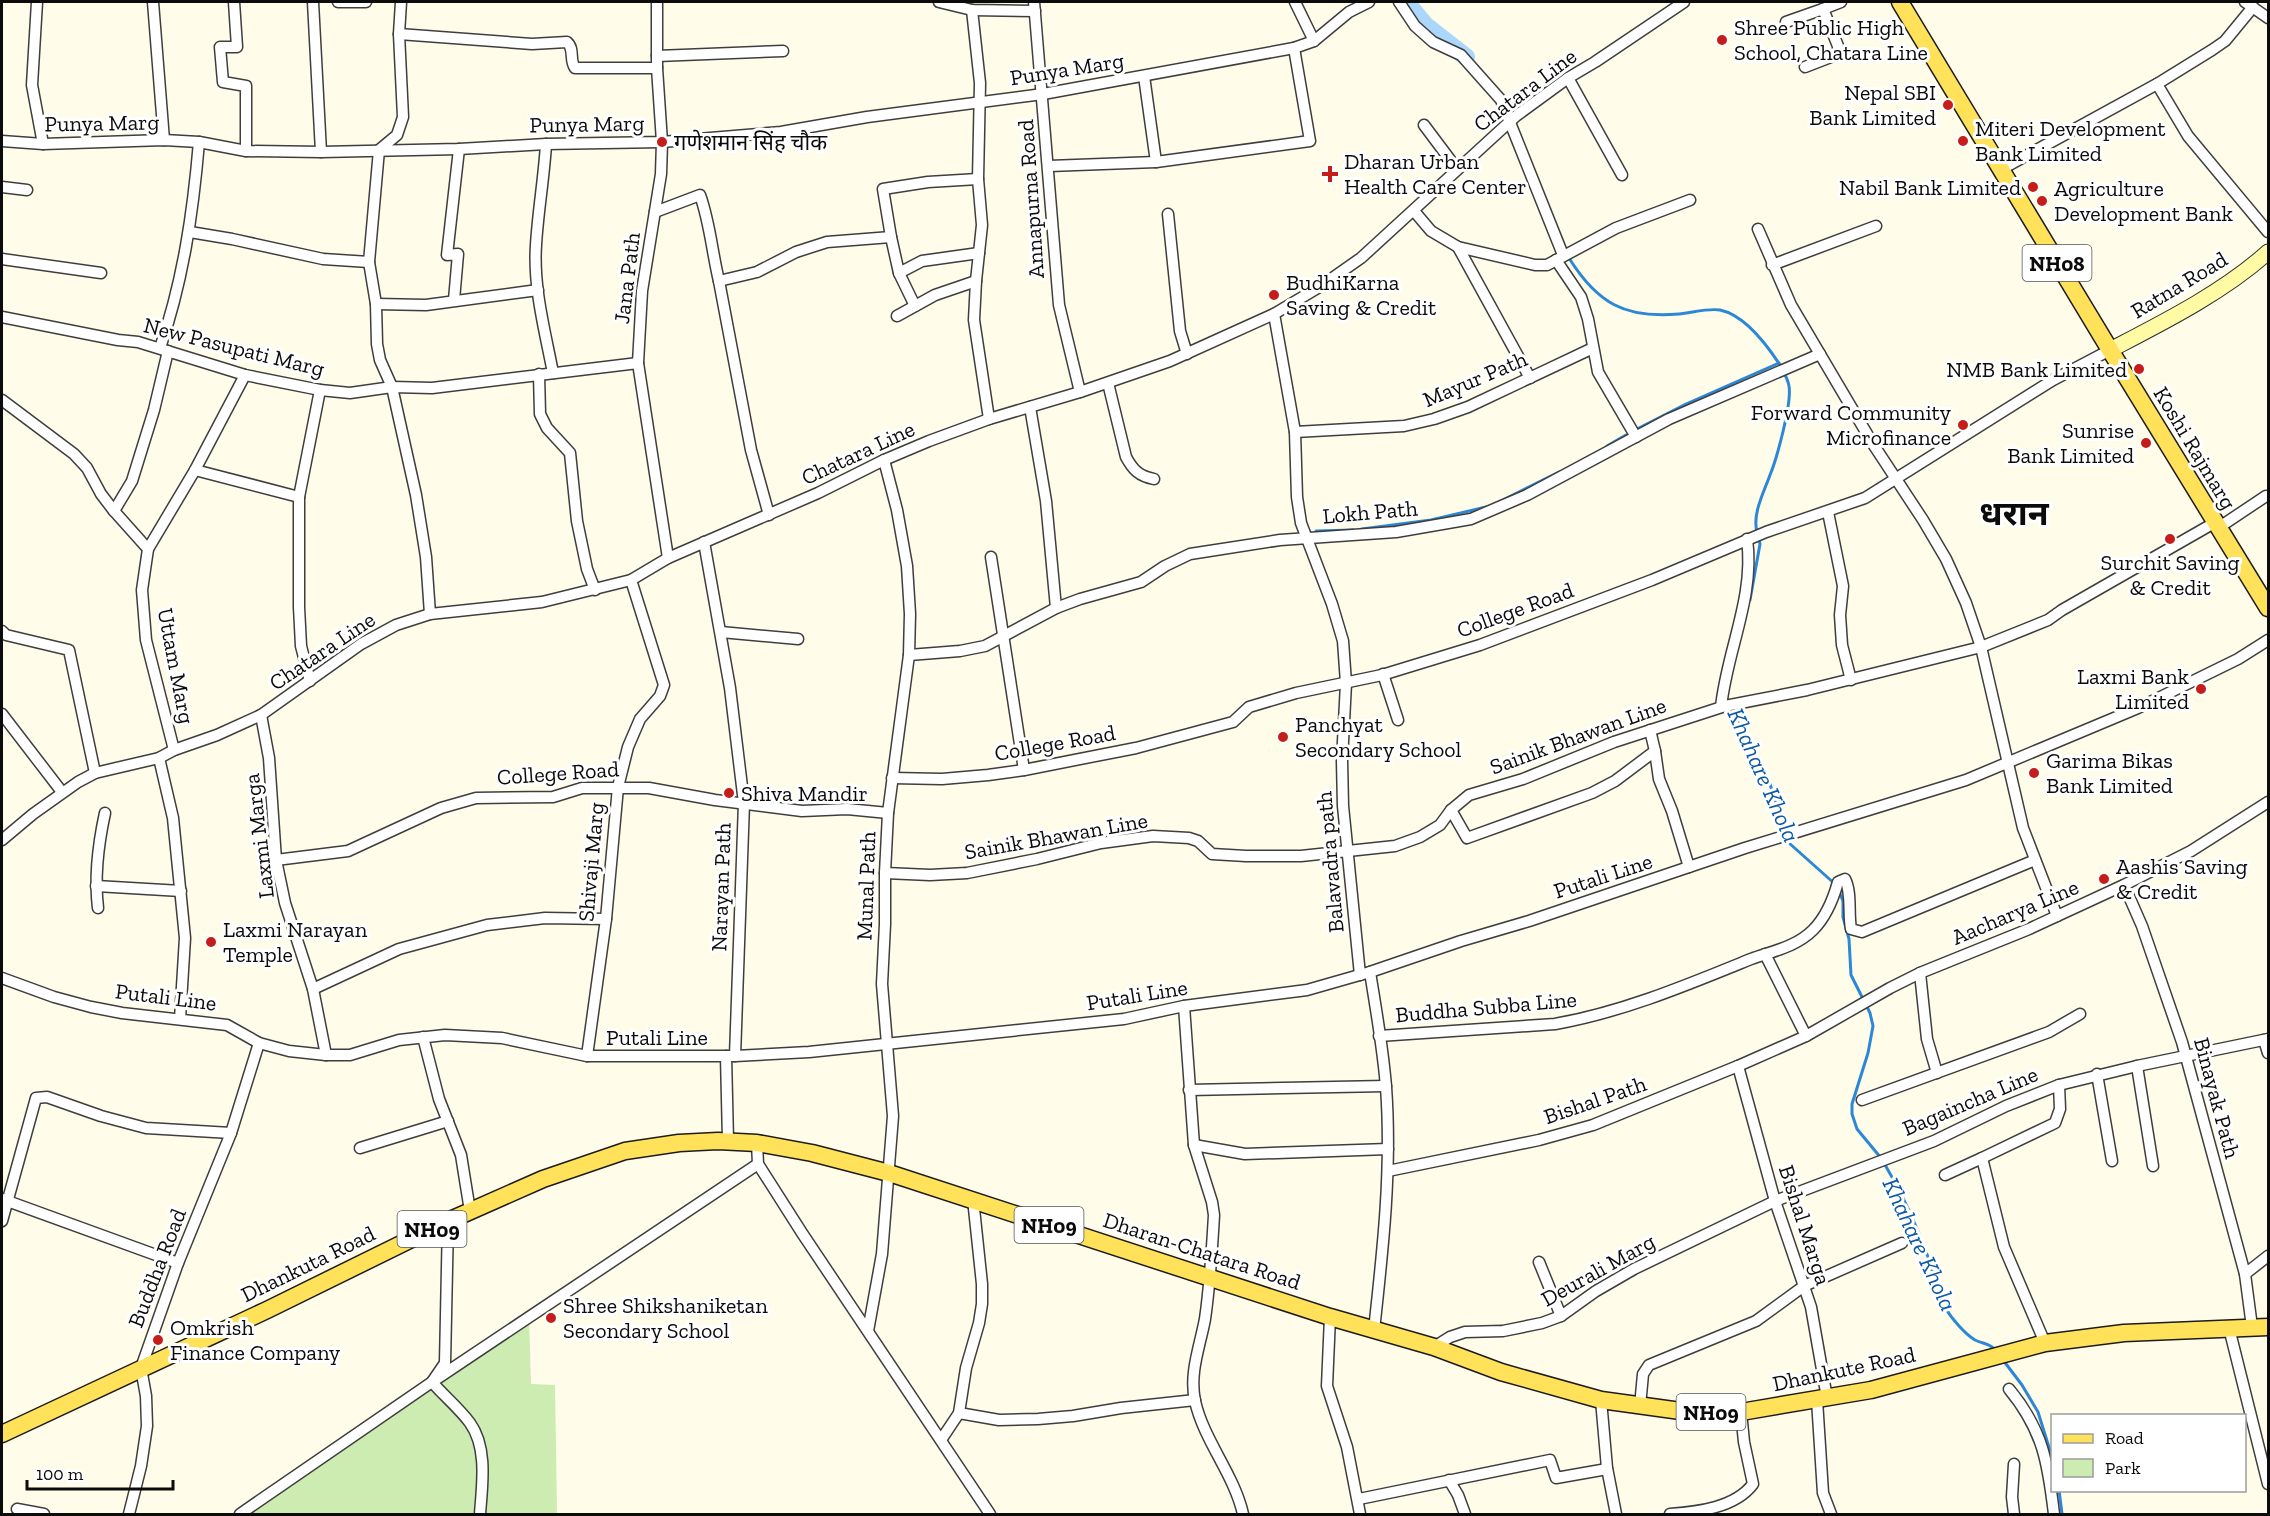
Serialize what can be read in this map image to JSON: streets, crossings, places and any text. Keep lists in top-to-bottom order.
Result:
{
  "streets": {
    "main road": [
      "NH08",
      "Koshi Rajmarg",
      "NH09",
      "Dharan-Chatara Road",
      "Dhankuta Road",
      "Dhankute Road"
    ],
    "street": [
      "Punya Marg",
      "Chatara Line",
      "Annapurna Road",
      "Jana Path",
      "Ratna Road",
      "New Pasupati Marg",
      "Mayur Path",
      "Lokh Path",
      "College Road",
      "Uttam Marg",
      "Sainik Bhawan Line",
      "Laxmi Marga",
      "Shivaji Marg",
      "Balavadra path",
      "Putali Line",
      "Munal Path",
      "Narayan Path",
      "Aacharya Line",
      "Buddha Subba Line",
      "Binayak Path",
      "Bishal Path",
      "Bagaincha Line",
      "Bishal Marga",
      "Buddha Road",
      "Deurali Marg"
    ]
  },
  "crossings": [
    ["Punya Marg", "Annapurna Road"],
    ["Punya Marg", "Jana Path"],
    ["Chatara Line", "Annapurna Road"],
    ["Chatara Line", "Jana Path"],
    ["Chatara Line", "Uttam Marg"],
    ["Chatara Line", "Laxmi Marga"],
    ["Chatara Line", "Shivaji Marg"],
    ["Chatara Line", "Balavadra path"],
    ["Chatara Line", "Munal Path"],
    ["Chatara Line", "Narayan Path"],
    ["Jana Path", "New Pasupati Marg"],
    ["Ratna Road", "Koshi Rajmarg"],
    ["Ratna Road", "College Road"],
    ["Mayur Path", "Balavadra path"],
    ["Koshi Rajmarg", "College Road"],
    ["Koshi Rajmarg", "Sainik Bhawan Line"],
    ["Lokh Path", "Balavadra path"],
    ["Lokh Path", "Munal Path"],
    ["College Road", "Laxmi Marga"],
    ["College Road", "Shivaji Marg"],
    ["College Road", "Balavadra path"],
    ["College Road", "Munal Path"],
    ["College Road", "Narayan Path"],
    ["Sainik Bhawan Line", "Balavadra path"],
    ["Sainik Bhawan Line", "Munal Path"],
    ["Laxmi Marga", "Putali Line"],
    ["Shivaji Marg", "Putali Line"],
    ["Balavadra path", "Putali Line"],
    ["Balavadra path", "Buddha Subba Line"],
    ["Balavadra path", "Bishal Path"],
    ["Balavadra path", "Dharan-Chatara Road"],
    ["Putali Line", "Munal Path"],
    ["Putali Line", "Narayan Path"],
    ["Putali Line", "Buddha Road"],
    ["Munal Path", "Dharan-Chatara Road"],
    ["Munal Path", "Dhankuta Road"],
    ["Narayan Path", "Dhankuta Road"],
    ["Aacharya Line", "Binayak Path"],
    ["Aacharya Line", "Bishal Path"],
    ["Binayak Path", "Bagaincha Line"],
    ["Binayak Path", "Dhankute Road"],
    ["Bishal Path", "Bishal Marga"],
    ["Bagaincha Line", "Bishal Marga"],
    ["Bagaincha Line", "Deurali Marg"],
    ["Bishal Marga", "Deurali Marg"],
    ["Bishal Marga", "Dhankute Road"],
    ["Dharan-Chatara Road", "Dhankuta Road"],
    ["Dharan-Chatara Road", "Deurali Marg"],
    ["Dharan-Chatara Road", "Dhankute Road"],
    ["Dhankuta Road", "Buddha Road"],
    ["Deurali Marg", "Dhankute Road"]
  ],
  "districts": ["धरान"],
  "water": ["Khahare Khola"],
  "places": {
    "other": [
      "Shree Public High School, Chatara Line",
      "Nepal SBI Bank Limited",
      "Miteri Development Bank Limited",
      "गणेशमान सिंह चौक",
      "Nabil Bank Limited",
      "Agriculture Development Bank",
      "BudhiKarna Saving & Credit",
      "NMB Bank Limited",
      "Forward Community Microfinance",
      "Sunrise Bank Limited",
      "Surchit Saving & Credit",
      "Laxmi Bank Limited",
      "Panchyat Secondary School",
      "Garima Bikas Bank Limited",
      "Shiva Mandir",
      "Aashis Saving & Credit",
      "Laxmi Narayan Temple",
      "Shree Shikshaniketan Secondary School",
      "Omkrish Finance Company"
    ],
    "health": ["Dharan Urban Health Care Center"]
  },
  "legend": ["Road", "Park"],
  "scale_bar": "100 m"
}
